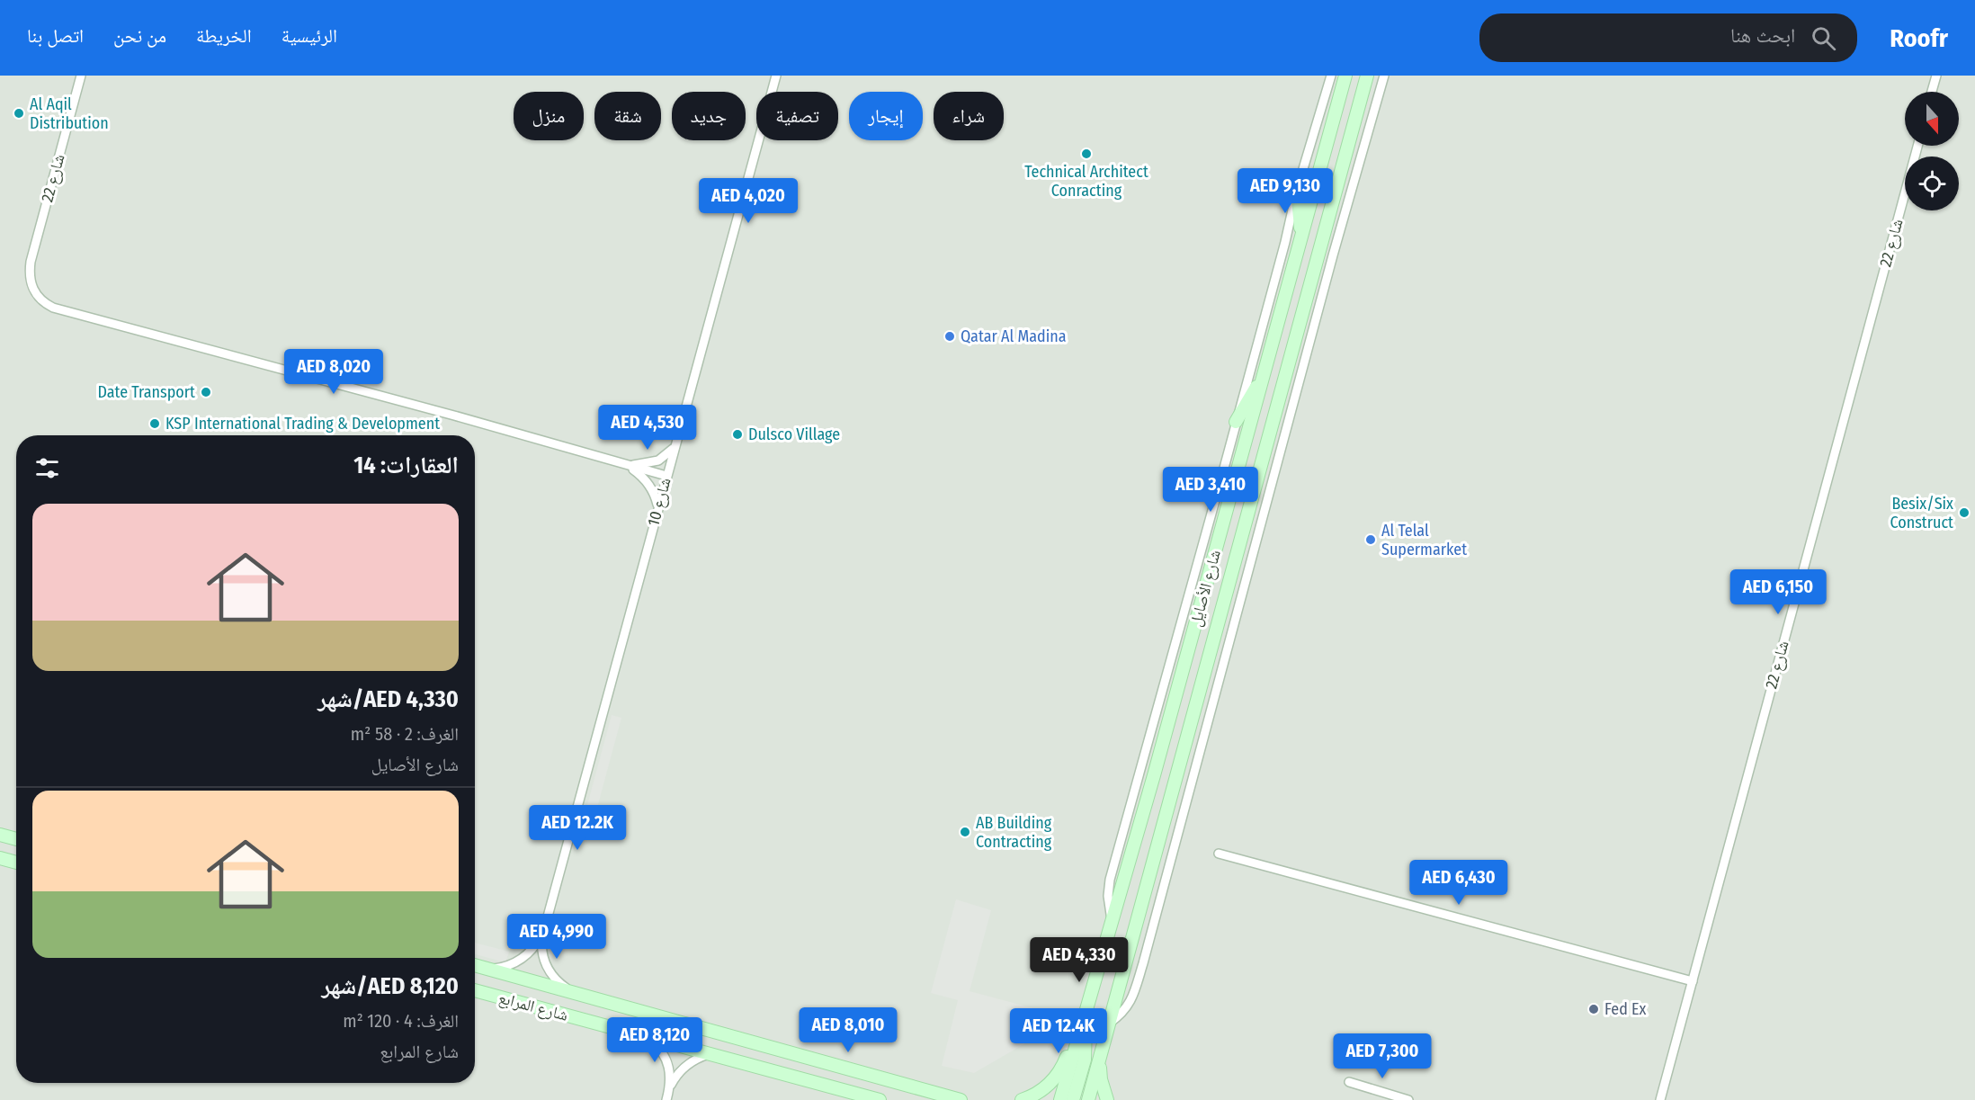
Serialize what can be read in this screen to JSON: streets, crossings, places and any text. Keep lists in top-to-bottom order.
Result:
{
  "streets": {
    "main road": ["شارع الأصايل", "شارع المرابع"],
    "street": ["شارع 22", "شارع 10"]
  },
  "crossings": [
    ["شارع 10", "شارع المرابع"]
  ],
  "places": [
    "Al Aqil Distribution",
    "Technical Architect Conracting",
    "Qatar Al Madina",
    "Date Transport",
    "KSP International Trading & Development",
    "Dulsco Village",
    "Besix/Six Construct",
    "Al Telal Supermarket",
    "AB Building Contracting",
    "Fed Ex"
  ],
  "north": "bottom",
  "page": {
    "header": "Roofr",
    "search": "ابحث هنا",
    "nav": [
      "الرئيسية",
      "الخريطة",
      "من نحن",
      "اتصل بنا"
    ],
    "chip": [
      "شراء",
      "إيجار",
      "تصفية",
      "جديد",
      "شقة",
      "منزل"
    ],
    "price": [
      "AED 9,130",
      "AED 4,020",
      "AED 8,020",
      "AED 4,530",
      "AED 3,410",
      "AED 6,150",
      "AED 12.2K",
      "AED 6,430",
      "AED 4,990",
      "AED 4,330",
      "AED 8,010",
      "AED 12.4K",
      "AED 8,120",
      "AED 7,300"
    ],
    "heading": "العقارات: 14",
    "list": [
      {
        "name": "AED 4,330/شهر",
        "note": "الغرف: 2 · 58 m² · شارع الأصايل"
      },
      {
        "name": "AED 8,120/شهر",
        "note": "الغرف: 4 · 120 m² · شارع المرابع"
      }
    ]
  }
}
